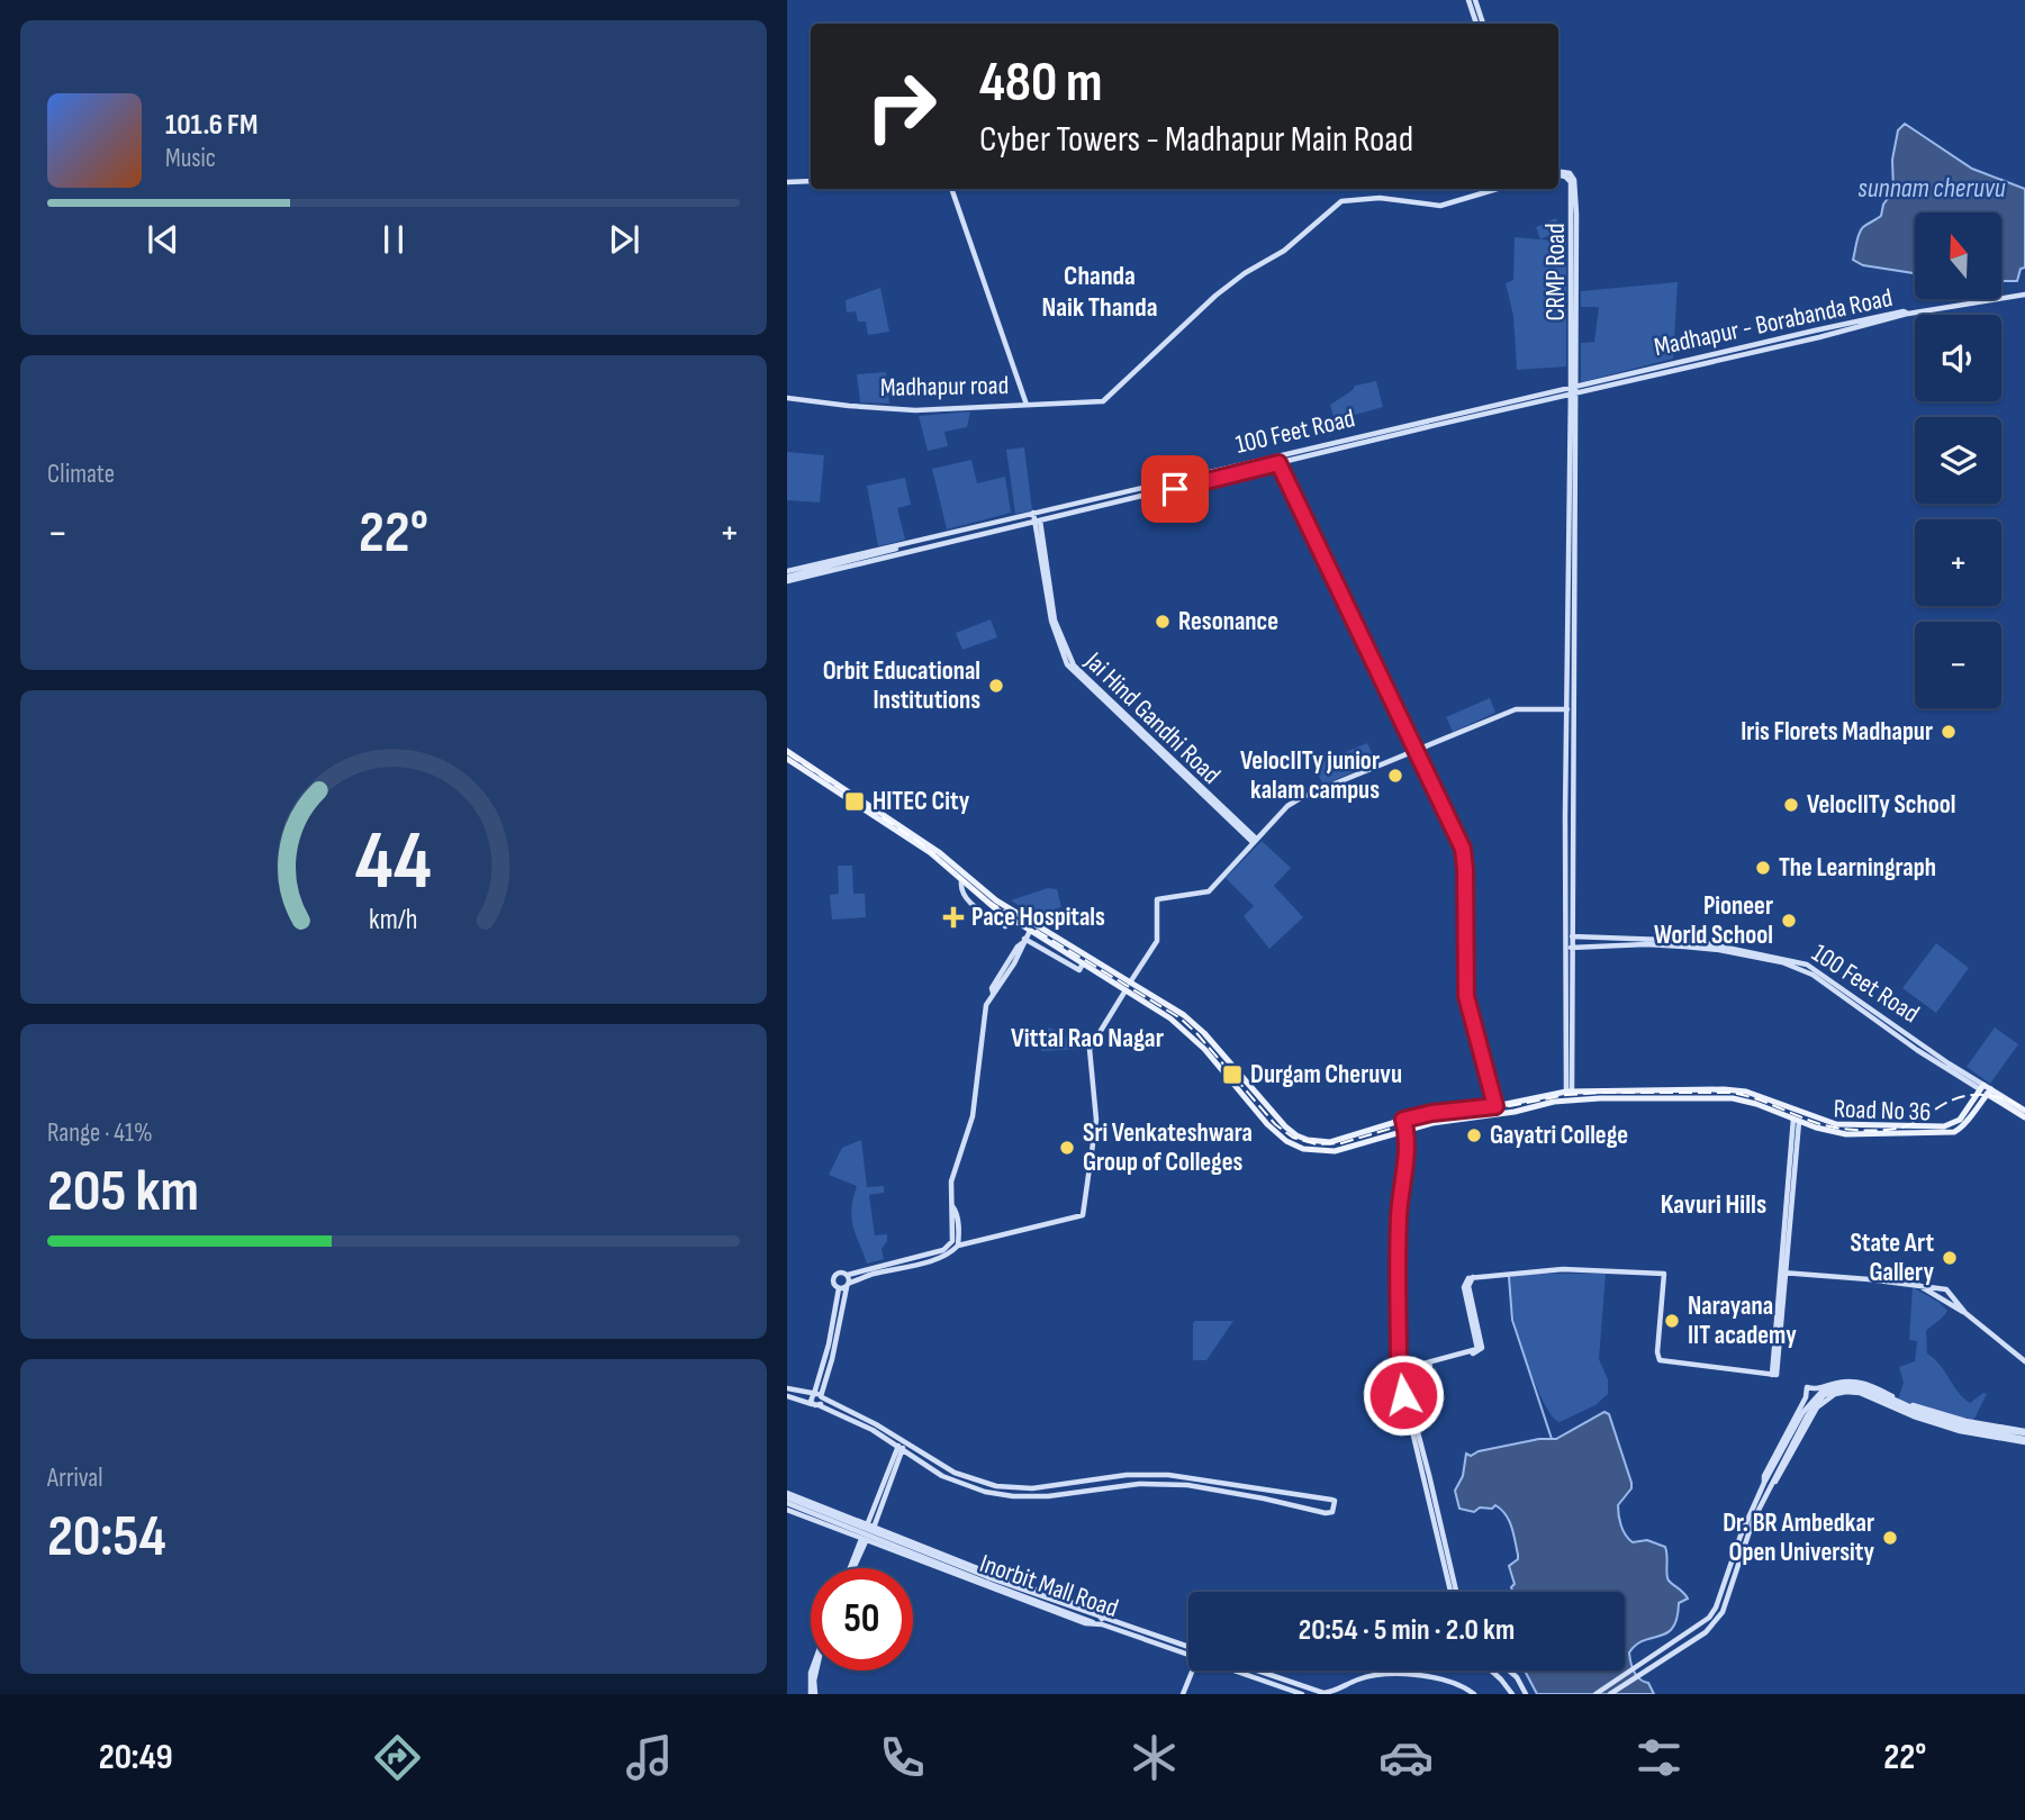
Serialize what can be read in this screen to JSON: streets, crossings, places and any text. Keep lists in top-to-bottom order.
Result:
{
  "streets": {
    "main road": [
      "CRMP Road",
      "Madhapur - Borabanda Road",
      "Madhapur road",
      "100 Feet Road",
      "Jai Hind Gandhi Road",
      "Road No 36",
      "Inorbit Mall Road"
    ]
  },
  "crossings": [
    ["CRMP Road", "Madhapur - Borabanda Road"],
    ["CRMP Road", "100 Feet Road"],
    ["Madhapur - Borabanda Road", "100 Feet Road"],
    ["100 Feet Road", "Jai Hind Gandhi Road"],
    ["100 Feet Road", "Road No 36"]
  ],
  "districts": ["Chanda Naik Thanda", "Vittal Rao Nagar", "Kavuri Hills"],
  "water": ["sunnam cheruvu"],
  "places": {
    "other": [
      "Resonance",
      "Orbit Educational Institutions",
      "Iris Florets Madhapur",
      "VelocIITy junior kalam campus",
      "VelocIITy School",
      "The Learningraph",
      "Pioneer World School",
      "Gayatri College",
      "Sri Venkateshwara Group of Colleges",
      "State Art Gallery",
      "Narayana IIT academy",
      "Dr. BR Ambedkar Open University"
    ],
    "transit": ["HITEC City", "Durgam Cheruvu"],
    "health": ["Pace Hospitals"]
  },
  "north": "top",
  "page": {
    "turn": ["480 m", "Cyber Towers - Madhapur Main Road"],
    "song": ["101.6 FM", "Music"],
    "map_buttons": ["+", "−"],
    "tile": [
      "Climate",
      ["Range · 41%", "205 km"],
      ["Arrival", "20:54"]
    ],
    "heat": ["−", "22°", "+"],
    "limit": "50",
    "trip": "20:54 · 5 min · 2.0 km",
    "tabs": ["20:49", "22°"],
    "gauge": ["44", "km/h"]
  }
}
